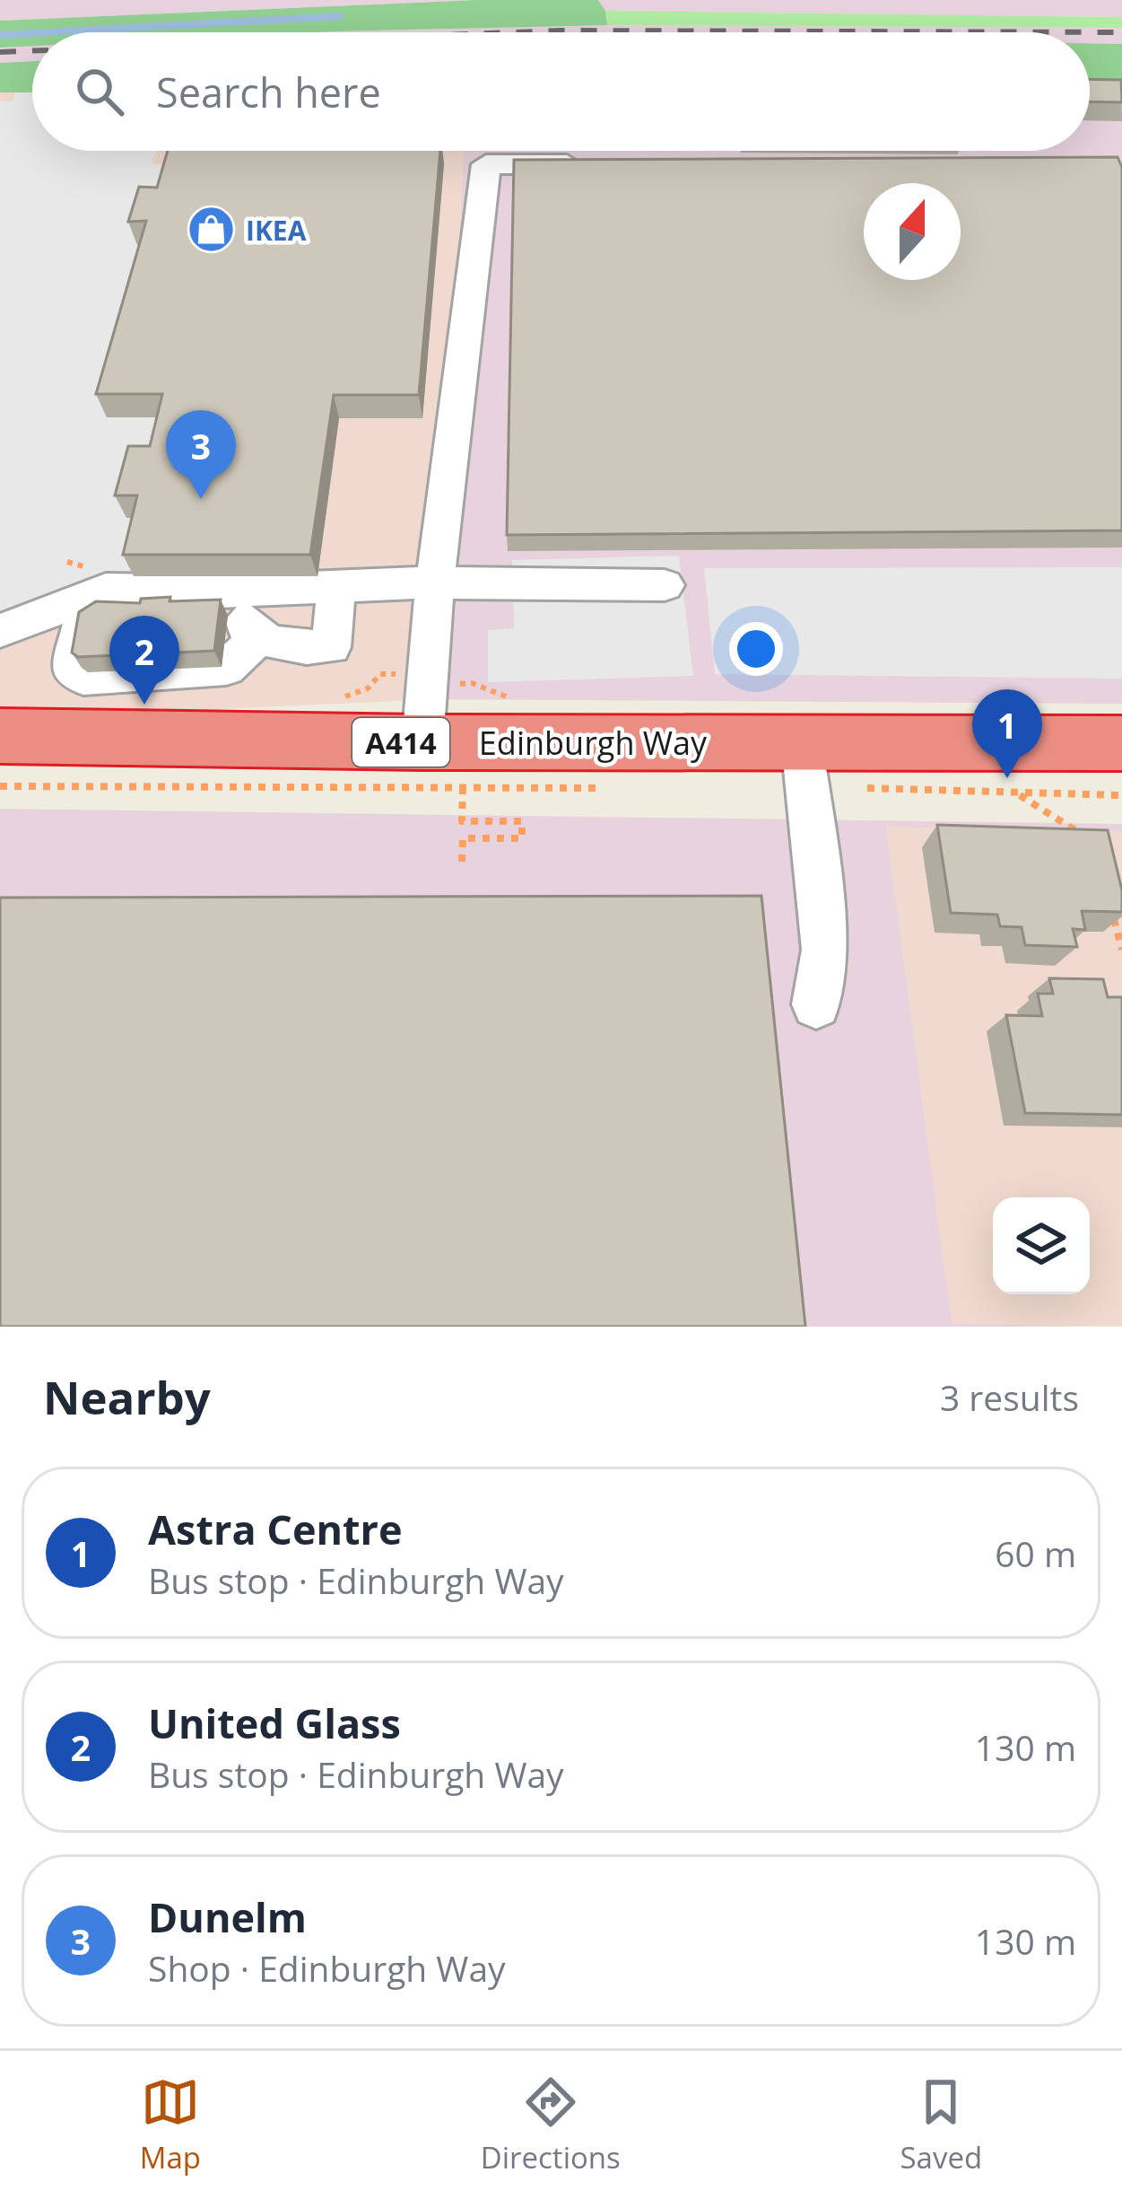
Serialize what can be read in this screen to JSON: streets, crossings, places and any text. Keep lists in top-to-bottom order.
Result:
{
  "streets": {
    "highway": ["A414", "Edinburgh Way"]
  },
  "places": {
    "shop": ["IKEA"]
  },
  "north": "top",
  "page": {
    "search": "Search here",
    "pins": ["3", "2", "1"],
    "heading": ["Nearby", "3 results"],
    "list": [
      {
        "mark": "1",
        "name": "Astra Centre",
        "note": "Bus stop · Edinburgh Way",
        "value": "60 m"
      },
      {
        "mark": "2",
        "name": "United Glass",
        "note": "Bus stop · Edinburgh Way",
        "value": "130 m"
      },
      {
        "mark": "3",
        "name": "Dunelm",
        "note": "Shop · Edinburgh Way",
        "value": "130 m"
      }
    ],
    "nav": ["Map", "Directions", "Saved"]
  }
}
